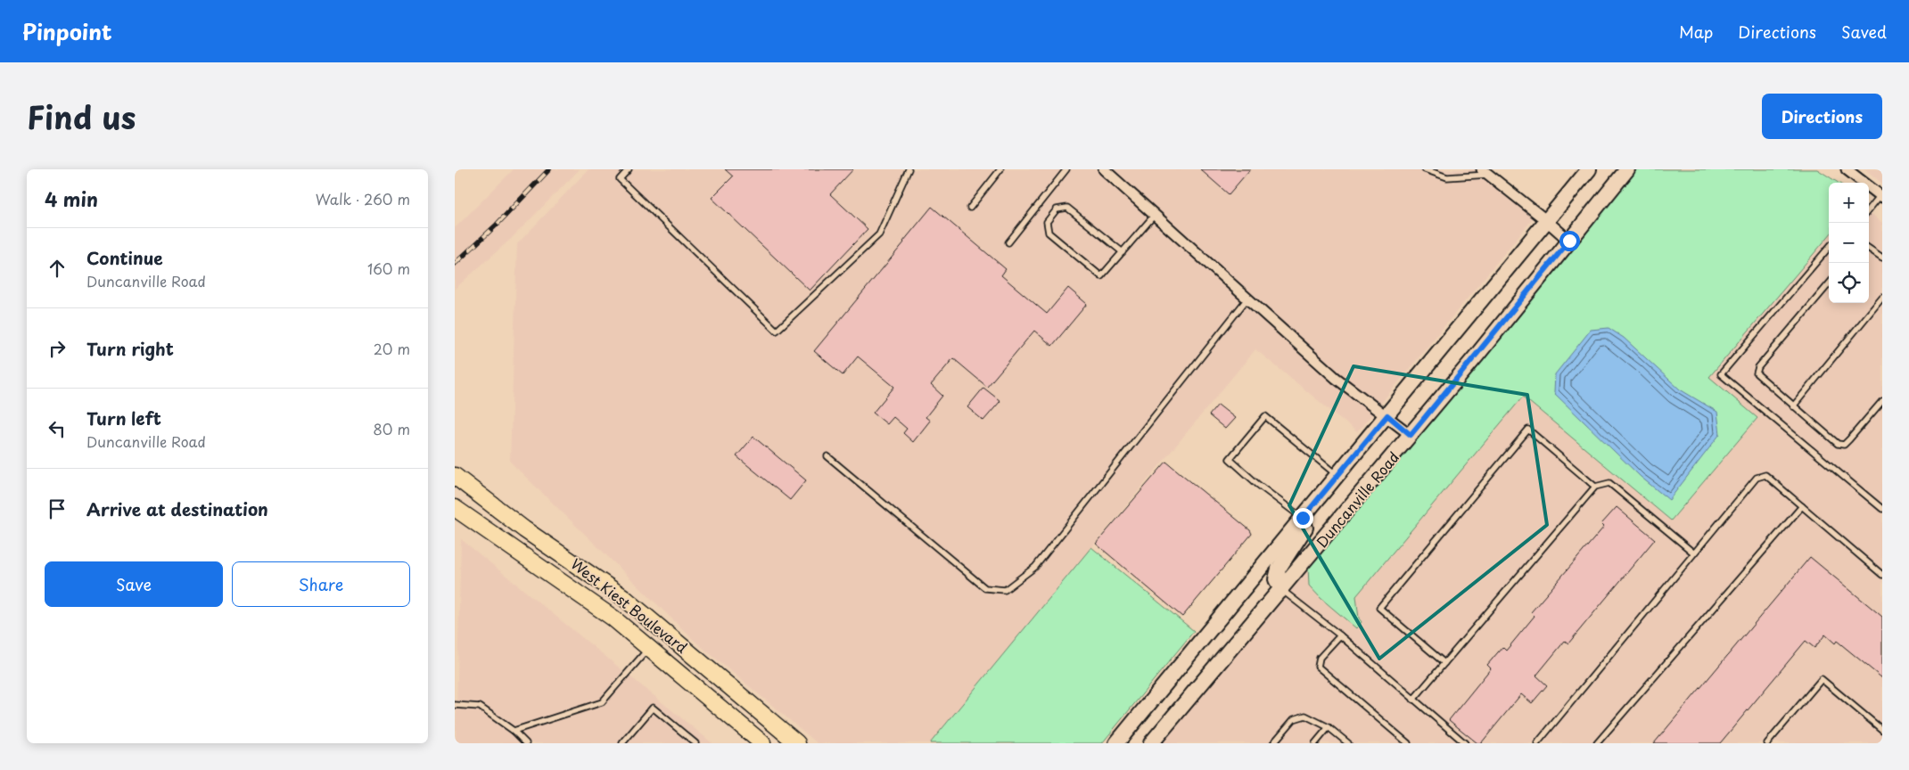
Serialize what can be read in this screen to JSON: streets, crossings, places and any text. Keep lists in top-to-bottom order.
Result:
{
  "streets": {
    "main road": ["Duncanville Road", "West Kiest Boulevard"]
  },
  "page": {
    "header": "Pinpoint",
    "nav": ["Map", "Directions", "Saved"],
    "title": "Find us",
    "buttons": [
      "Directions",
      ["Save", "Share"]
    ],
    "heading": ["4 min", "Walk · 260 m"],
    "map_buttons": ["+", "−"],
    "list": [
      ["Continue", "Duncanville Road", "160 m"],
      ["Turn right", "20 m"],
      ["Turn left", "Duncanville Road", "80 m"],
      "Arrive at destination"
    ]
  }
}
